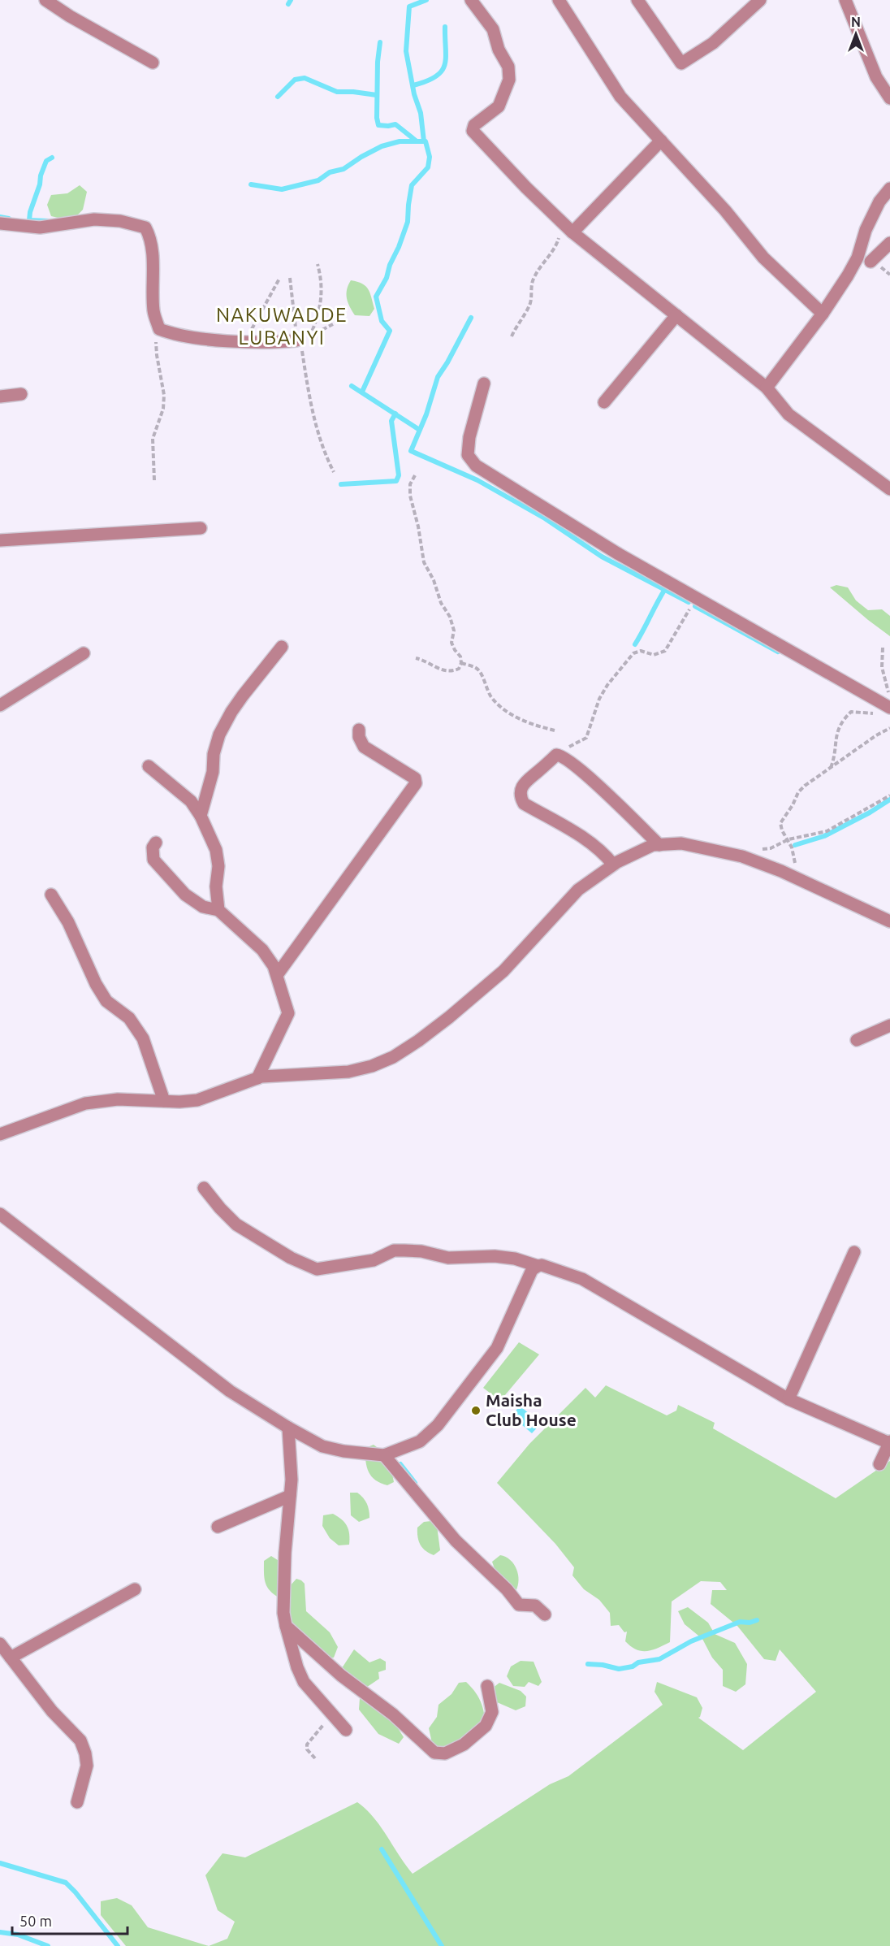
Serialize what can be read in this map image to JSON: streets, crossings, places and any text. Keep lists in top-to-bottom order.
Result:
{
  "districts": ["NAKUWADDE LUBANYI"],
  "places": ["Maisha Club House"],
  "scale_bar": "50 m",
  "north": "top"
}
